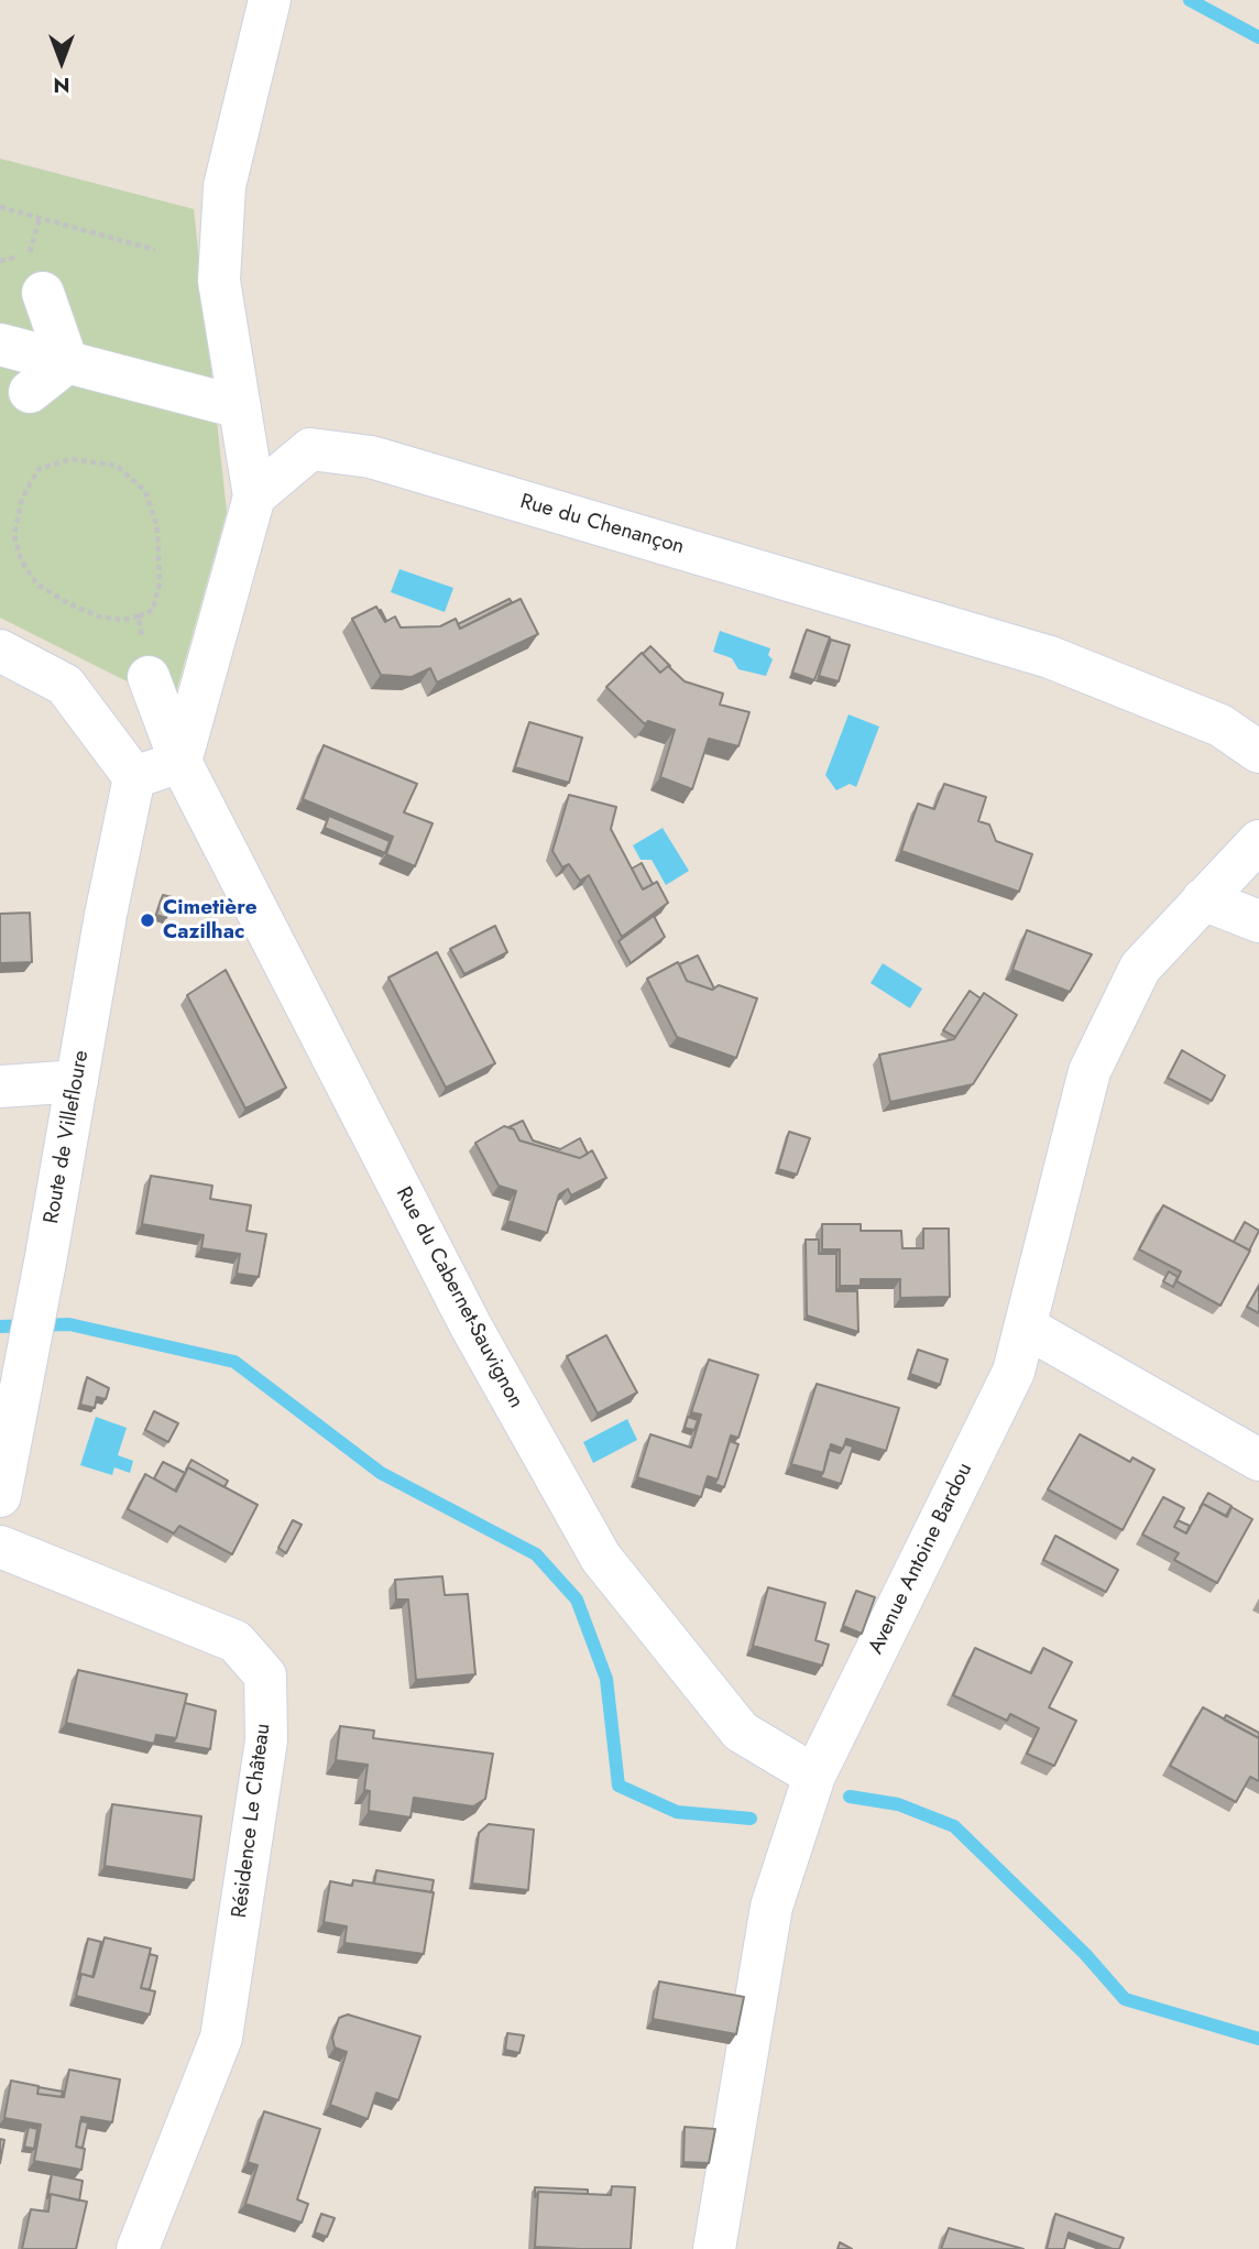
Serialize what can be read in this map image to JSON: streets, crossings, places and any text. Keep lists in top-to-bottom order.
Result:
{
  "streets": {
    "street": [
      "Rue du Chenançon",
      "Route de Villefloure",
      "Rue du Cabernet-Sauvignon",
      "Avenue Antoine Bardou",
      "Résidence Le Château"
    ]
  },
  "crossings": [
    ["Rue du Cabernet-Sauvignon", "Avenue Antoine Bardou"]
  ],
  "places": ["Cimetière Cazilhac"],
  "north": "bottom"
}
